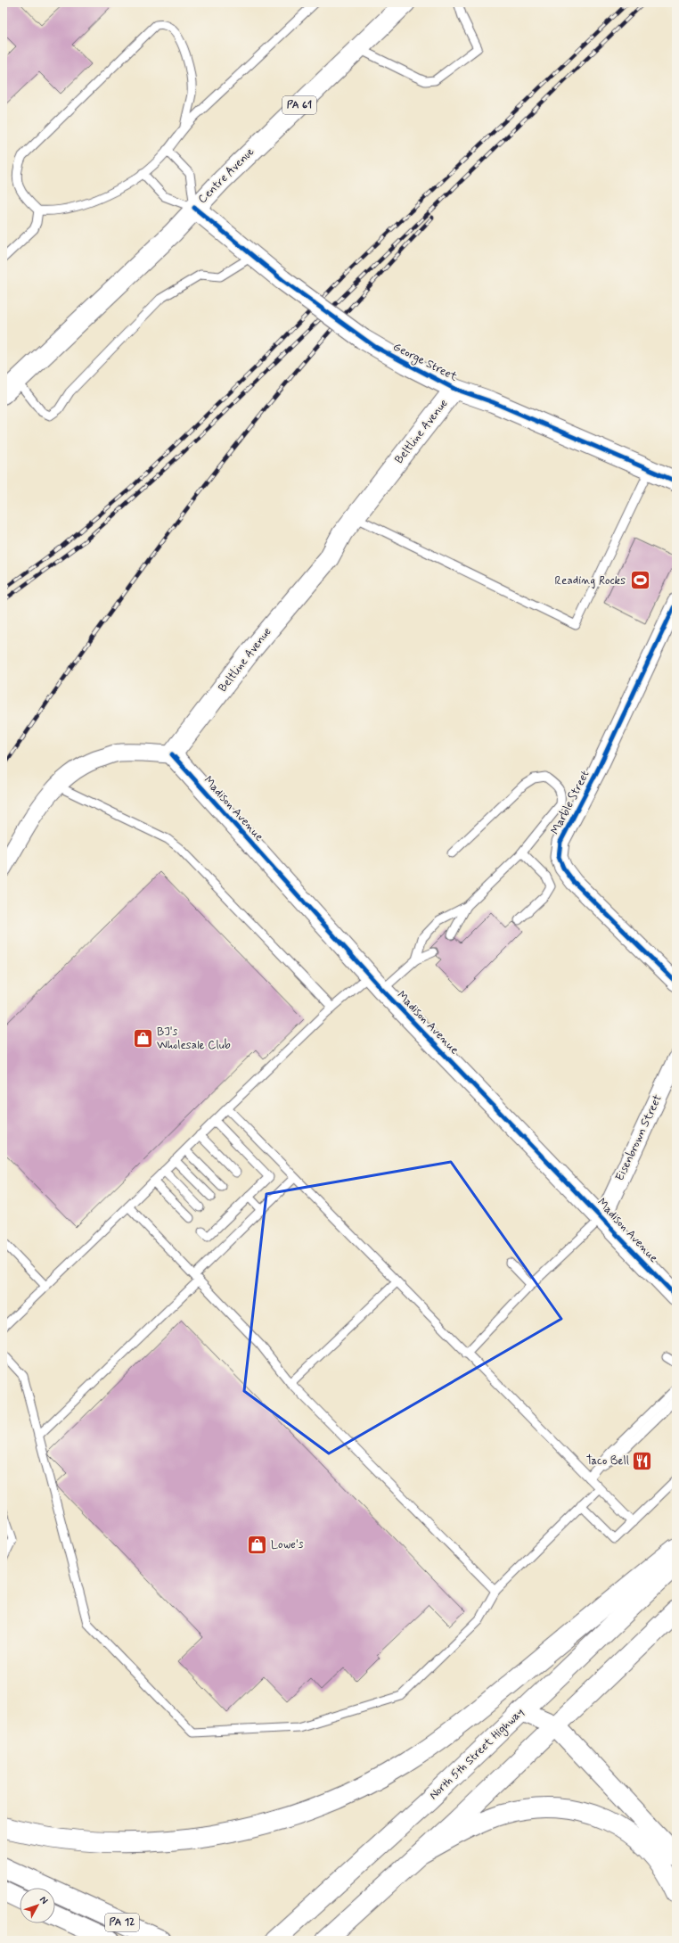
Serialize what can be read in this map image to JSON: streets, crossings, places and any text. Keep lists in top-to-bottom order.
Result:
{
  "streets": {
    "main road": [
      "PA 61",
      "Centre Avenue",
      "George Street",
      "Beltline Avenue",
      "Madison Avenue",
      "North 5th Street Highway",
      "PA 12"
    ],
    "street": ["Marble Street", "Eisenbrown Street"]
  },
  "crossings": [
    ["Centre Avenue", "George Street"],
    ["George Street", "Beltline Avenue"],
    ["Beltline Avenue", "Madison Avenue"],
    ["Madison Avenue", "Eisenbrown Street"]
  ],
  "places": {
    "sports": ["Reading Rocks"],
    "shop": ["BJ's Wholesale Club", "Lowe's"],
    "restaurant": ["Taco Bell"]
  },
  "north": "top right"
}
